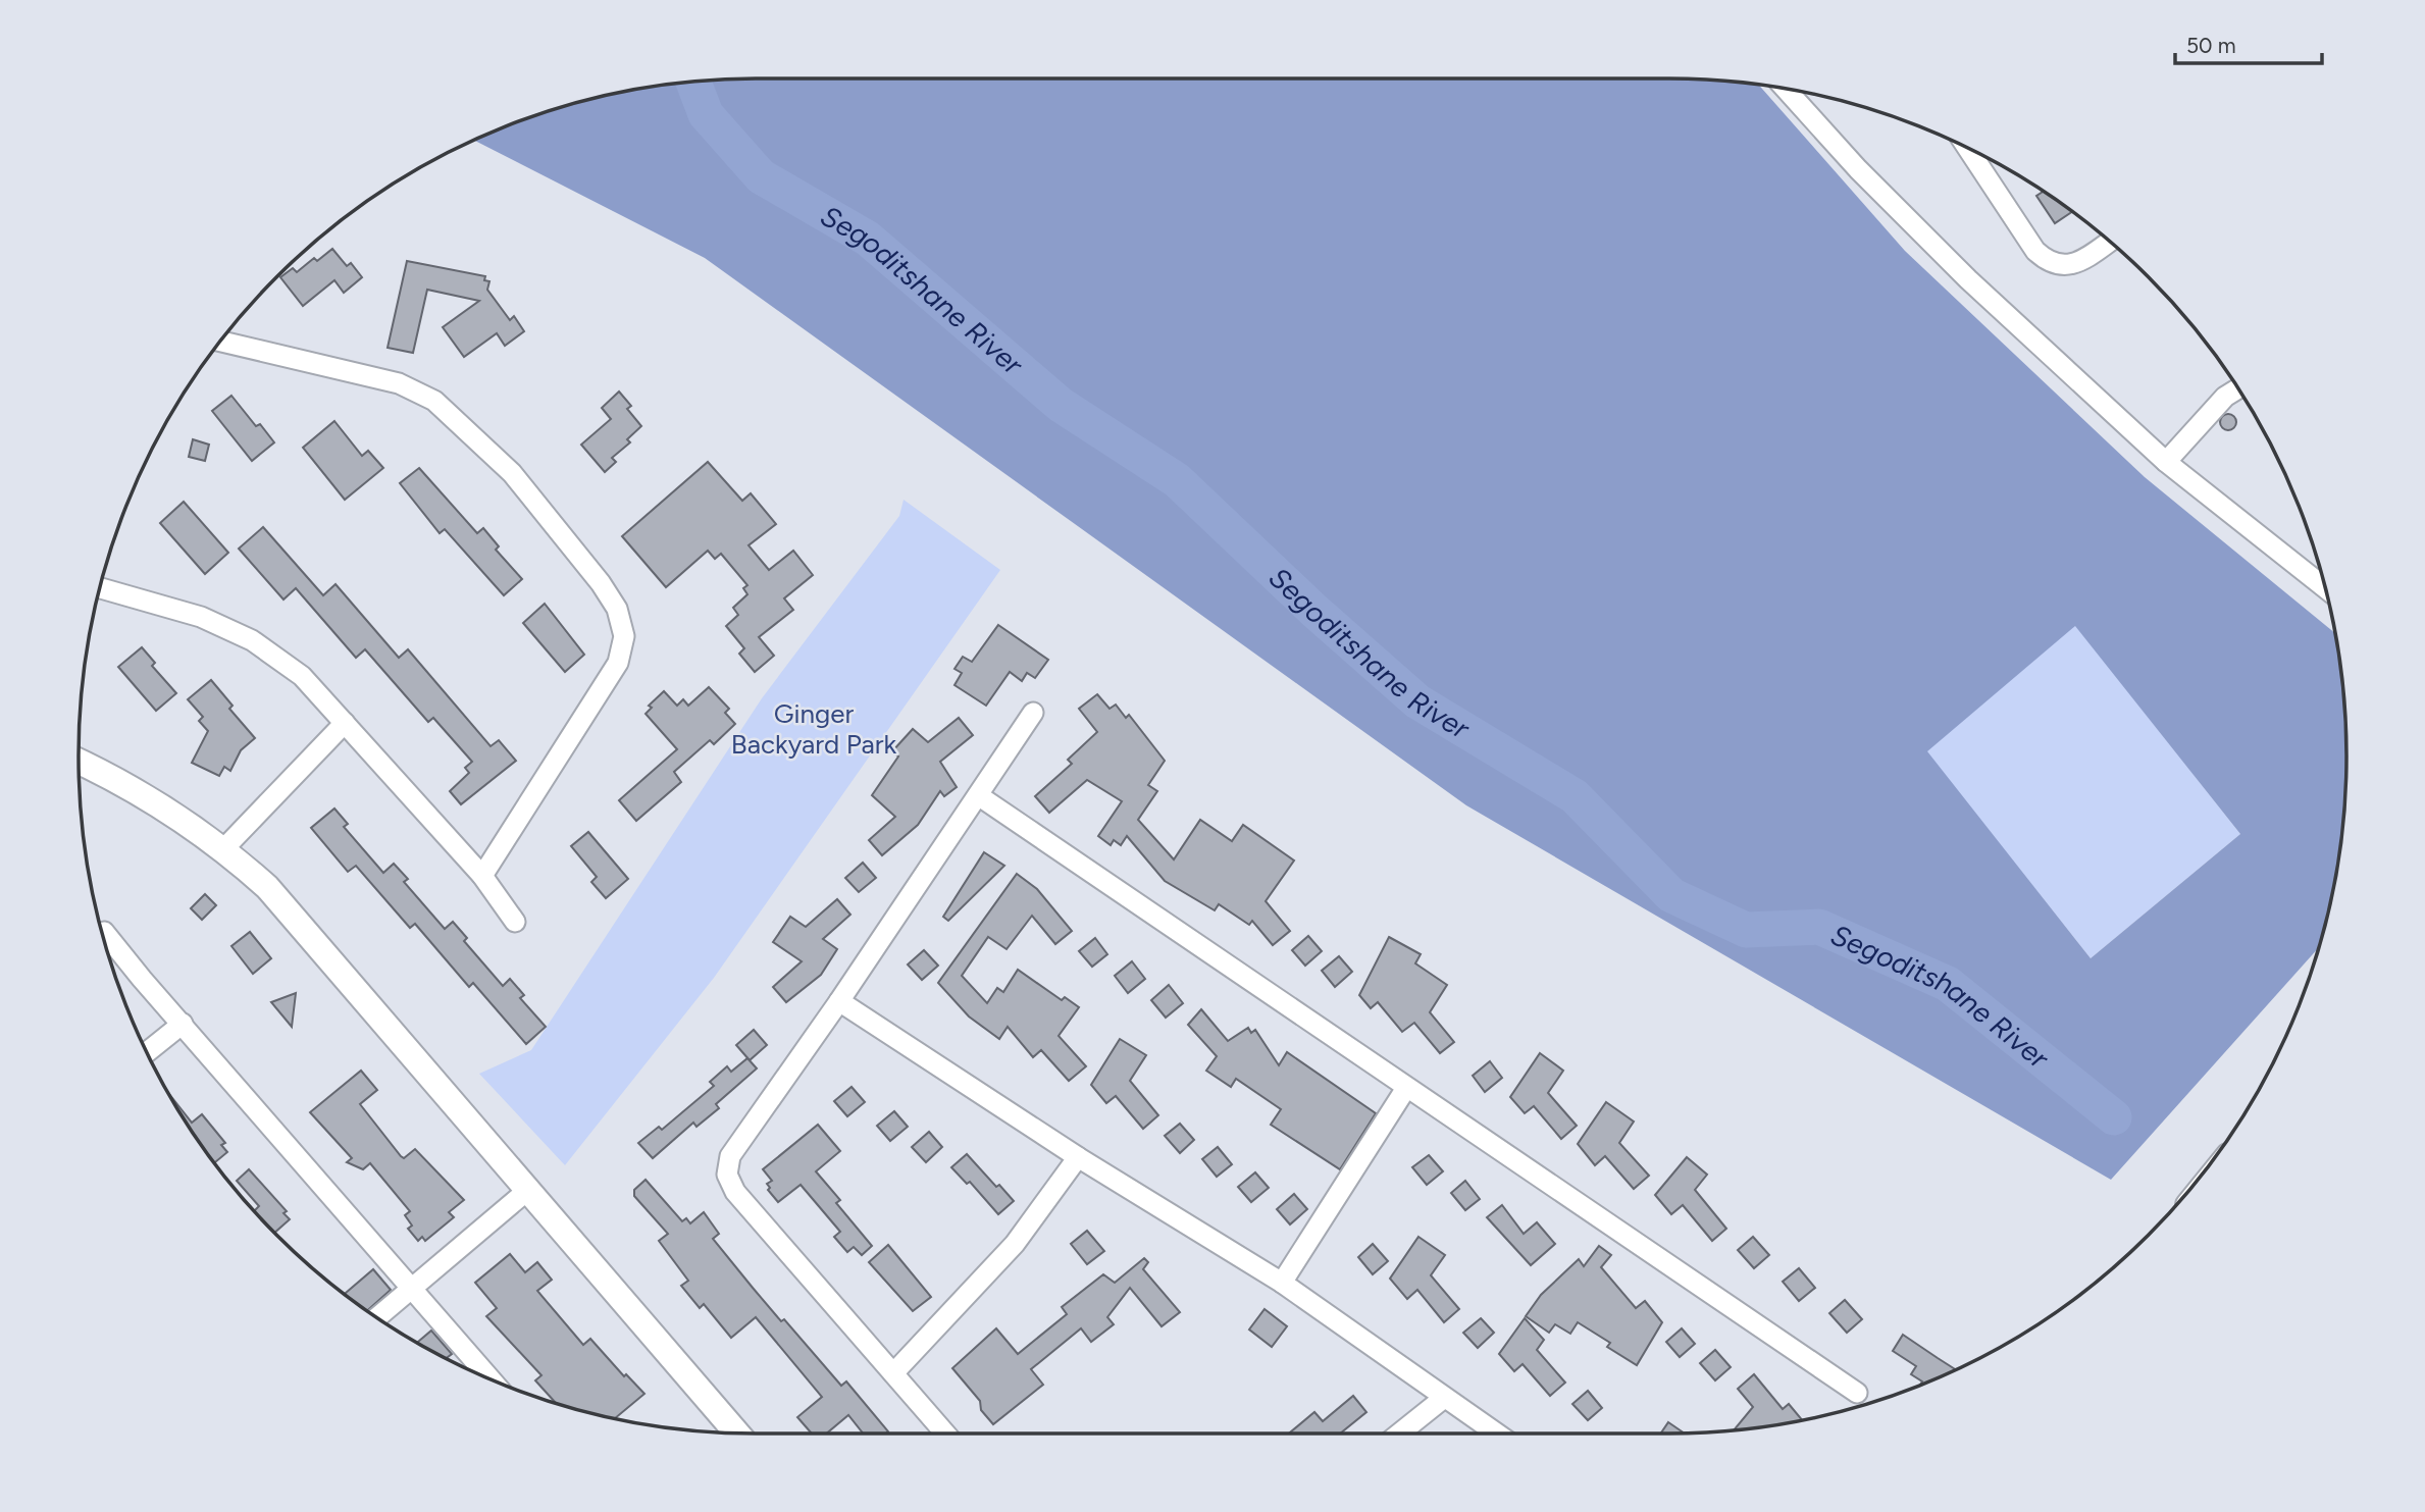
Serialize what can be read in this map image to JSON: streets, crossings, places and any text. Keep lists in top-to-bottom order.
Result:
{
  "water": ["Segoditshane River"],
  "parks": ["Ginger Backyard Park"],
  "scale_bar": "50 m"
}
